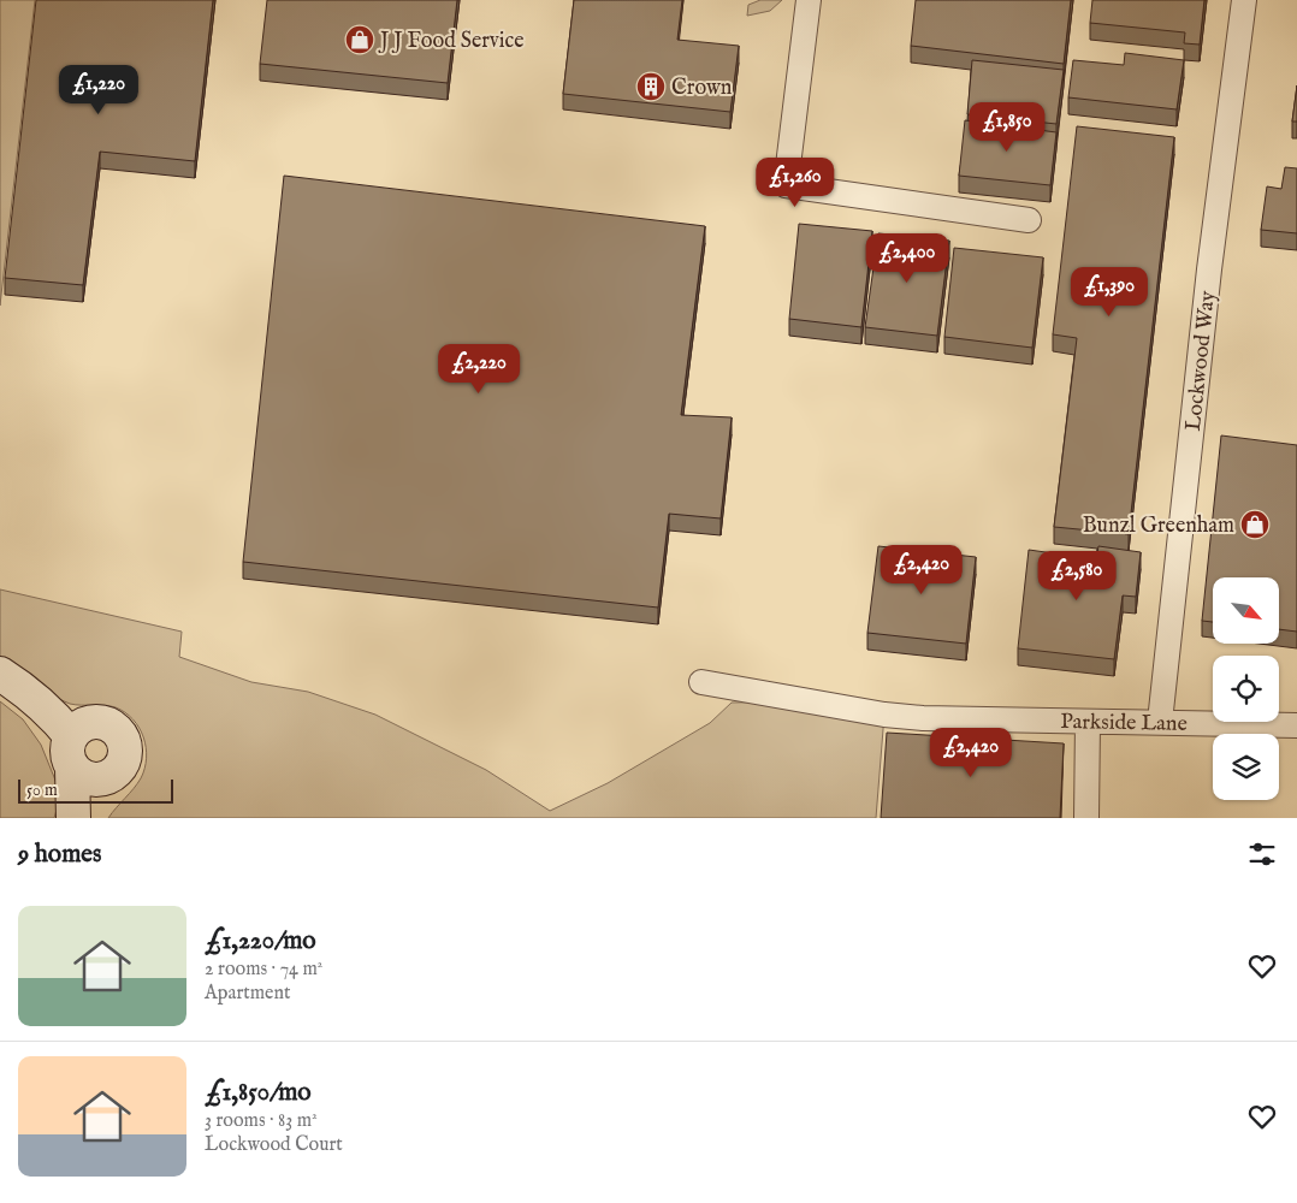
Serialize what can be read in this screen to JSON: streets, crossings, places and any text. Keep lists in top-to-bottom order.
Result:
{
  "streets": {
    "street": ["Lockwood Way", "Parkside Lane"]
  },
  "crossings": [
    ["Lockwood Way", "Parkside Lane"]
  ],
  "places": {
    "shop": ["J J Food Service", "Bunzl Greenham"],
    "building": ["Crown"]
  },
  "scale_bar": "50 m",
  "north": "bottom right",
  "page": {
    "price": [
      "£1,220",
      "£1,850",
      "£1,260",
      "£2,400",
      "£1,390",
      "£2,220",
      "£2,420",
      "£2,580",
      "£2,420"
    ],
    "scale": "50 m",
    "heading": "9 homes",
    "list": [
      {
        "name": "£1,220/mo",
        "note": "2 rooms · 74 m² · Apartment"
      },
      {
        "name": "£1,850/mo",
        "note": "3 rooms · 83 m² · Lockwood Court"
      }
    ]
  }
}
